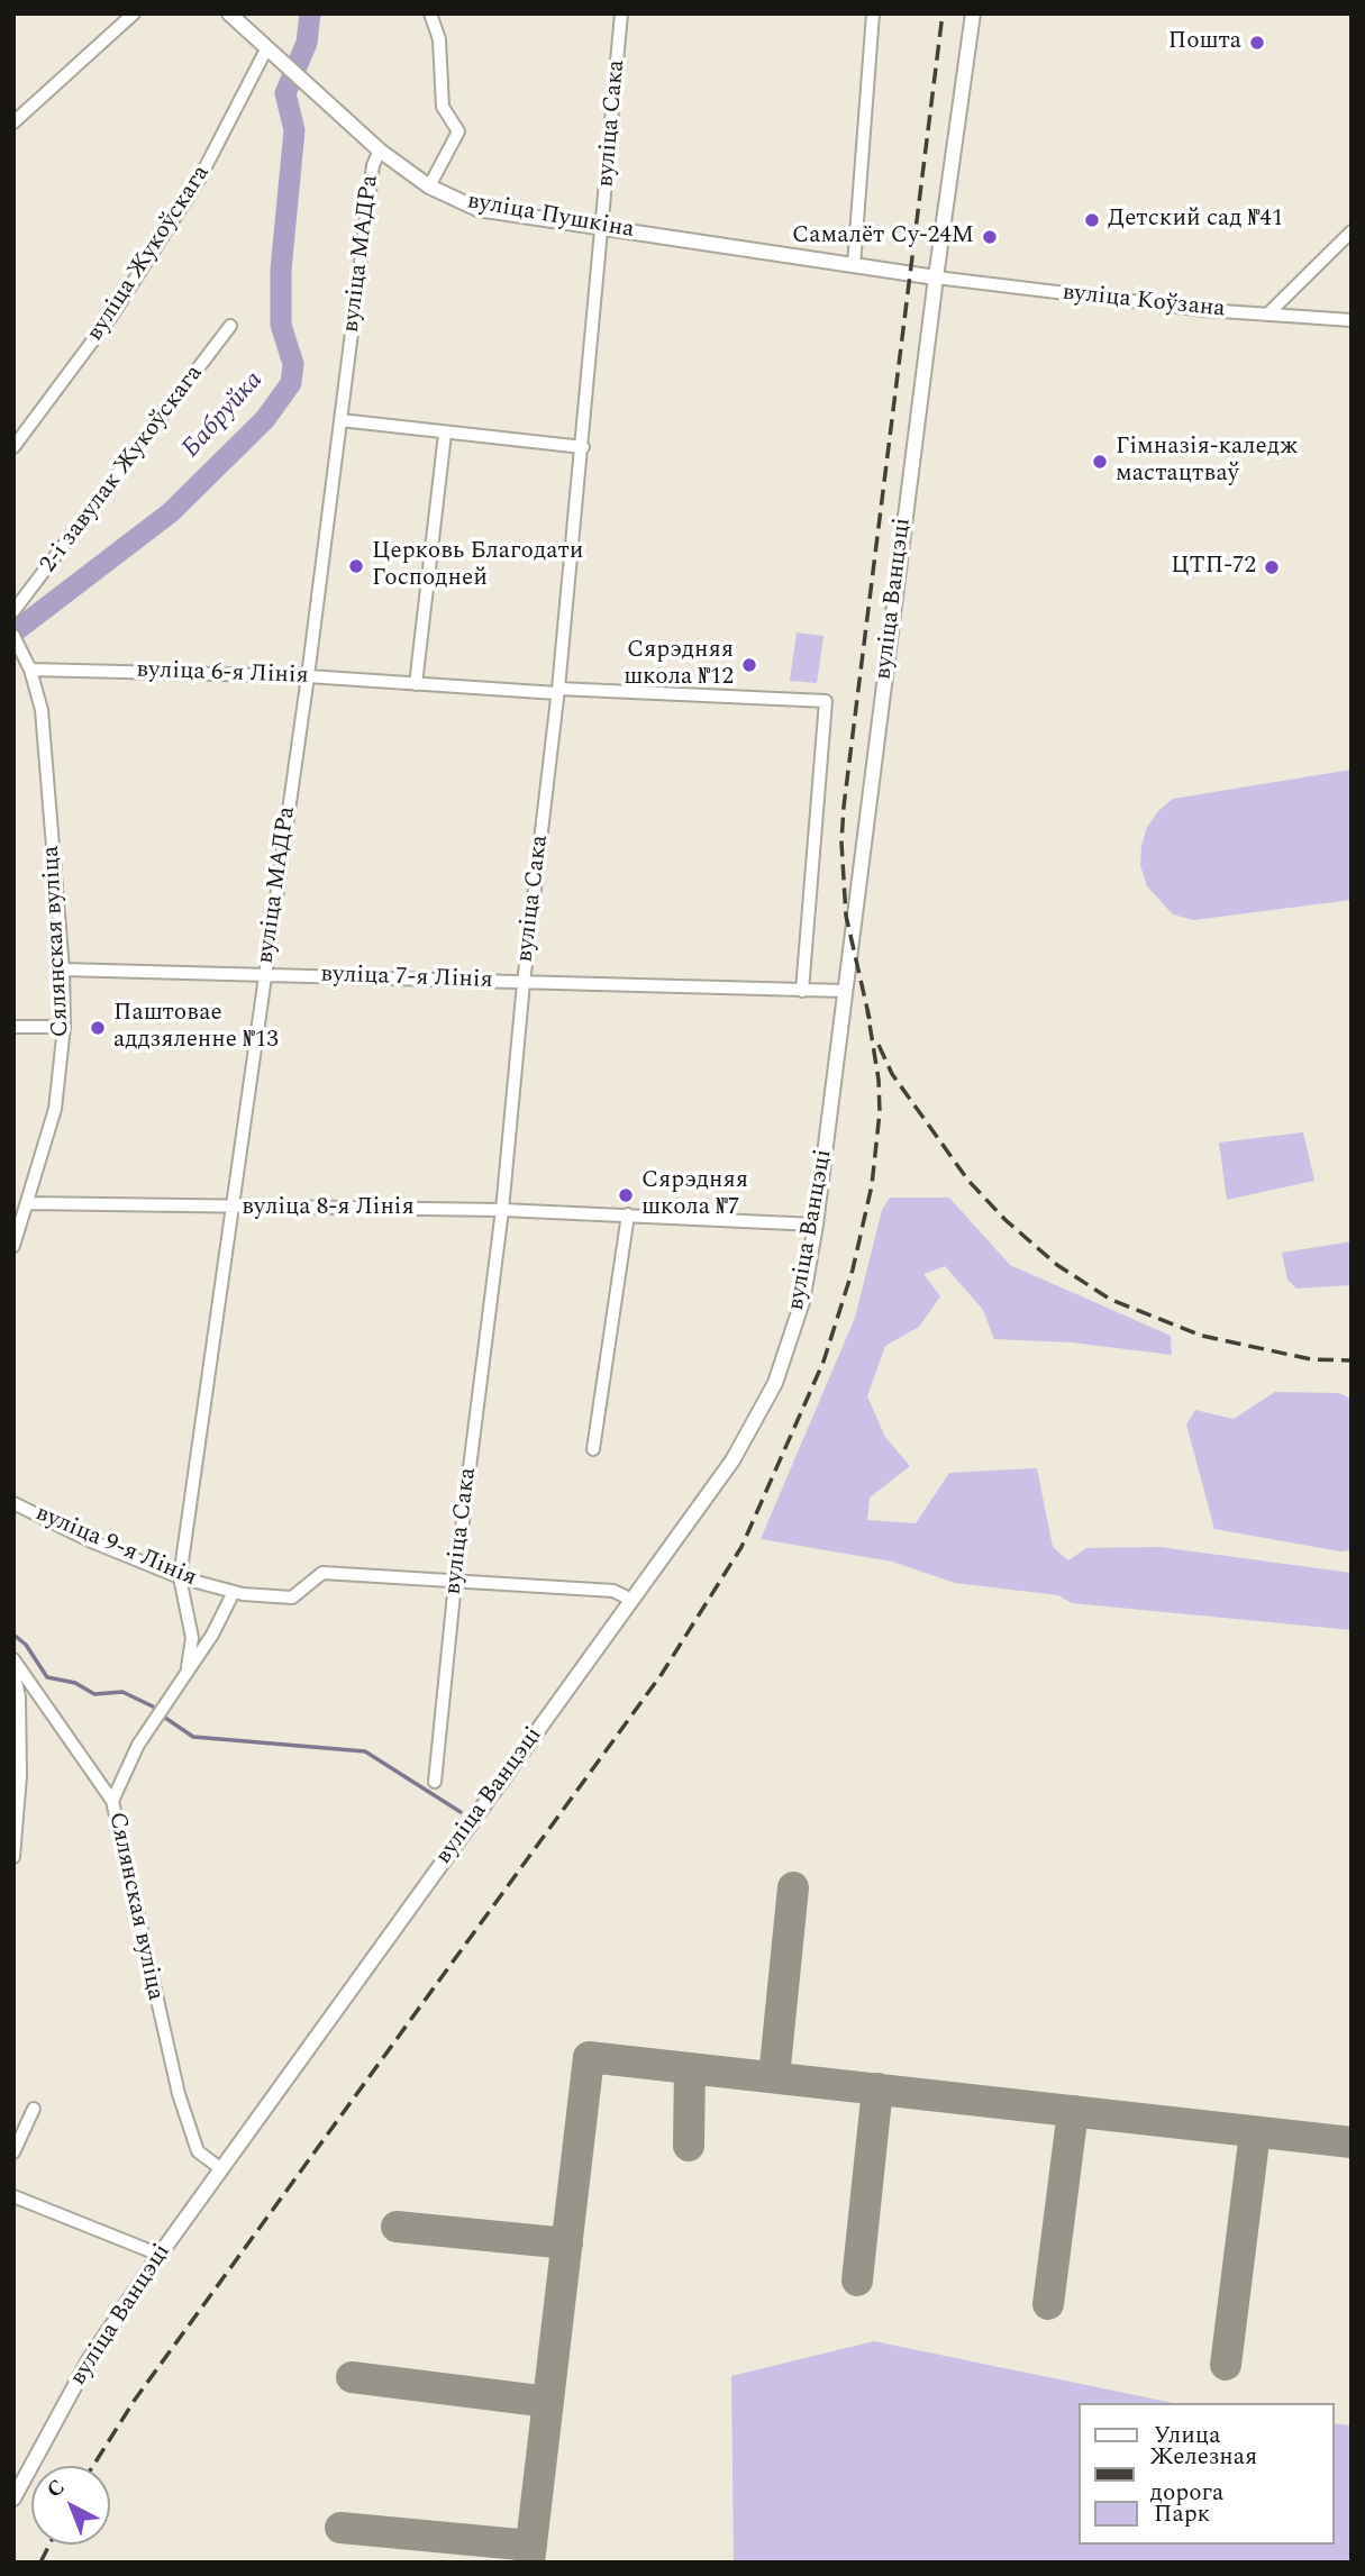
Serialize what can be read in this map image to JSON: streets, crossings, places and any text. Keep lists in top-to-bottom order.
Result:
{
  "streets": {
    "main road": ["вуліца Пушкіна", "вуліца Ванцэці"],
    "street": [
      "вуліца Сака",
      "вуліца Жукоўскага",
      "вуліца МАДРа",
      "вуліца Коўзана",
      "2-і завулак Жукоўскага",
      "вуліца 6-я Лінія",
      "Сялянская вуліца",
      "вуліца 7-я Лінія",
      "вуліца 8-я Лінія",
      "вуліца 9-я Лінія"
    ]
  },
  "crossings": [
    ["вуліца Сака", "вуліца Пушкіна"],
    ["вуліца Сака", "вуліца 6-я Лінія"],
    ["вуліца Сака", "вуліца 7-я Лінія"],
    ["вуліца Сака", "вуліца 8-я Лінія"],
    ["вуліца Сака", "вуліца 9-я Лінія"],
    ["вуліца Пушкіна", "вуліца Жукоўскага"],
    ["вуліца Пушкіна", "вуліца МАДРа"],
    ["вуліца Пушкіна", "вуліца Коўзана"],
    ["вуліца Пушкіна", "вуліца Ванцэці"],
    ["вуліца МАДРа", "вуліца 6-я Лінія"],
    ["вуліца МАДРа", "Сялянская вуліца"],
    ["вуліца МАДРа", "вуліца 7-я Лінія"],
    ["вуліца МАДРа", "вуліца 8-я Лінія"],
    ["вуліца МАДРа", "вуліца 9-я Лінія"],
    ["вуліца Коўзана", "вуліца Ванцэці"],
    ["вуліца Ванцэці", "Сялянская вуліца"],
    ["вуліца Ванцэці", "вуліца 7-я Лінія"],
    ["вуліца Ванцэці", "вуліца 8-я Лінія"],
    ["вуліца Ванцэці", "вуліца 9-я Лінія"],
    ["вуліца 6-я Лінія", "Сялянская вуліца"],
    ["вуліца 6-я Лінія", "вуліца 7-я Лінія"],
    ["Сялянская вуліца", "вуліца 7-я Лінія"],
    ["Сялянская вуліца", "вуліца 8-я Лінія"]
  ],
  "water": ["Бабруйка"],
  "places": [
    "Пошта",
    "Детский сад №41",
    "Самалёт Су-24М",
    "Гімназія-каледж мастацтваў",
    "Церковь Благодати Господней",
    "ЦТП-72",
    "Сярэдняя школа №12",
    "Паштовае аддзяленне №13",
    "Сярэдняя школа №7"
  ],
  "legend": ["Улица", "Железная дорога", "Парк"],
  "north": "top left"
}
